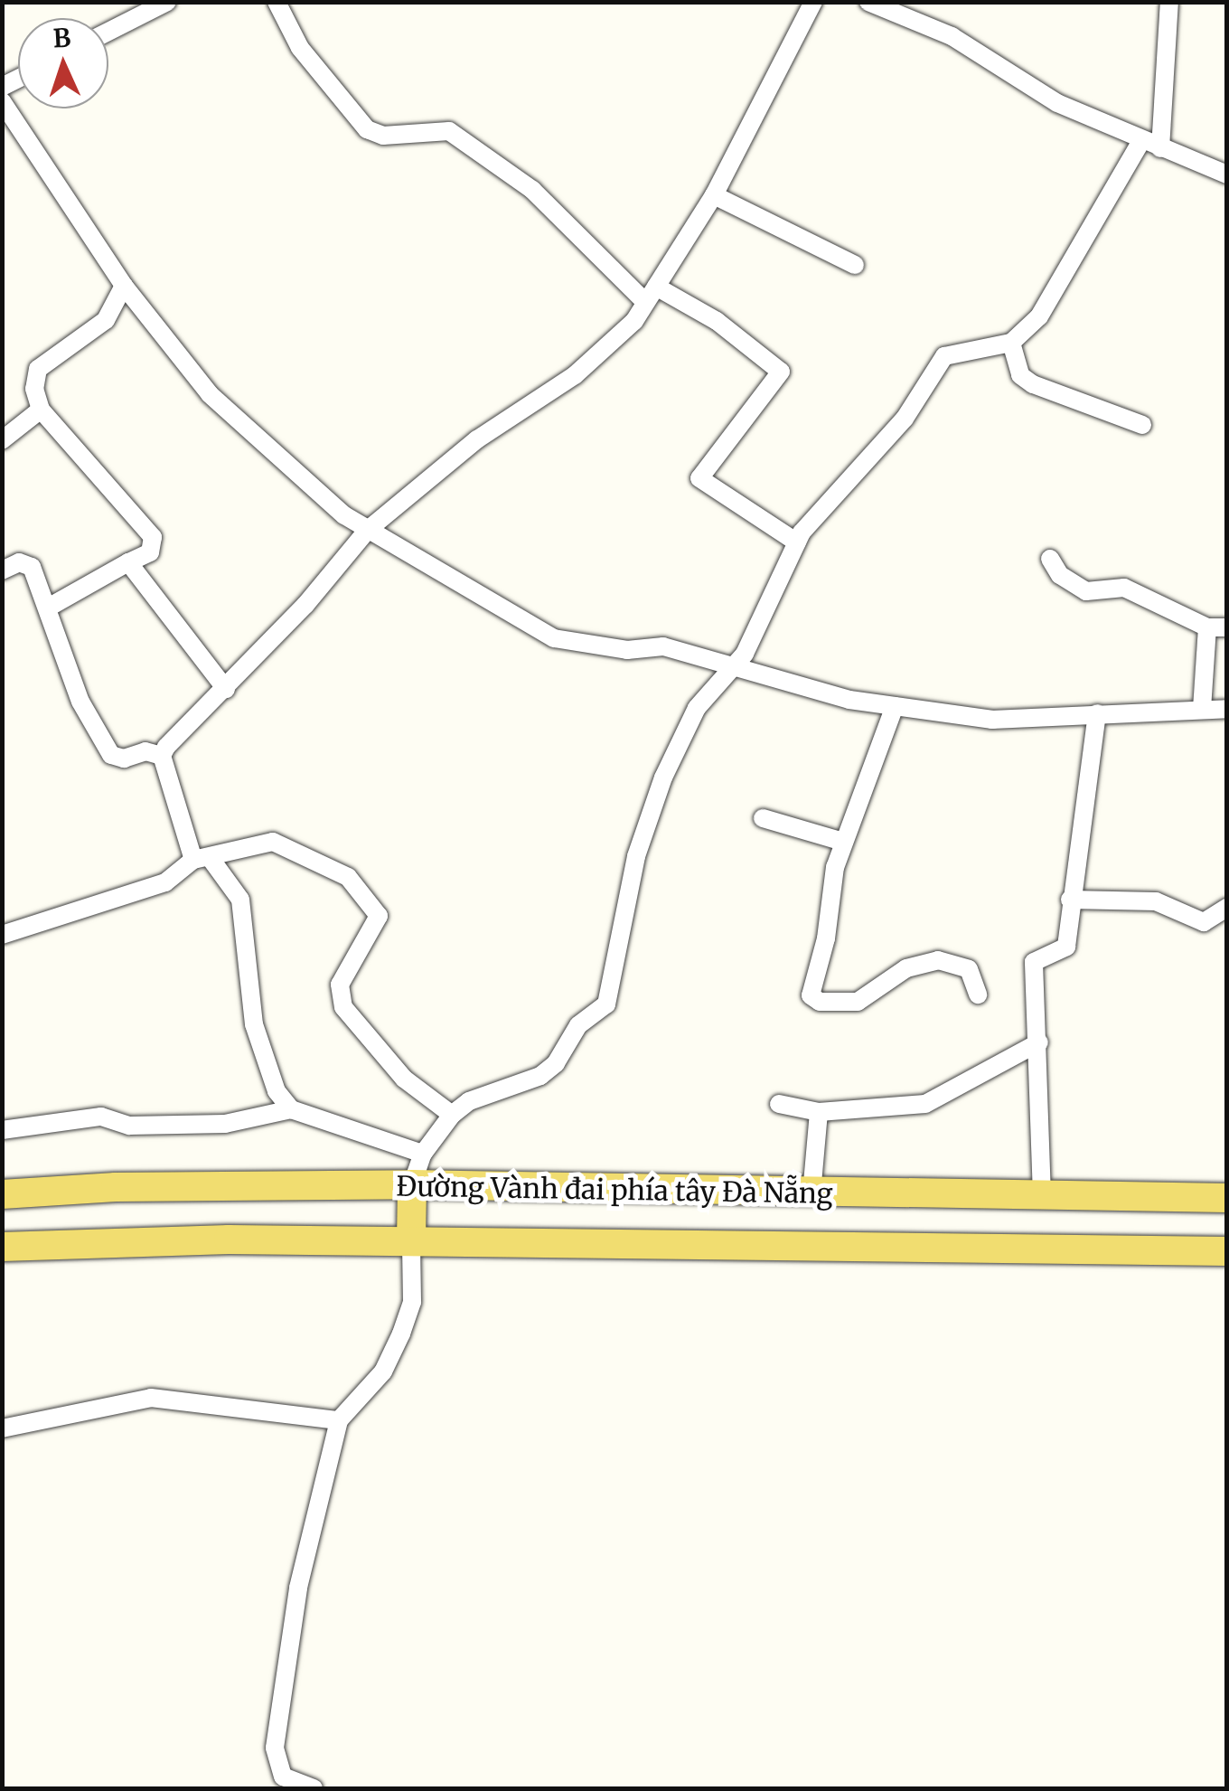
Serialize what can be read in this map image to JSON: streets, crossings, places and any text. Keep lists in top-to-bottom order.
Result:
{
  "streets": {
    "main road": ["Đường Vành đai phía tây Đà Nẵng"]
  },
  "north": "top"
}
